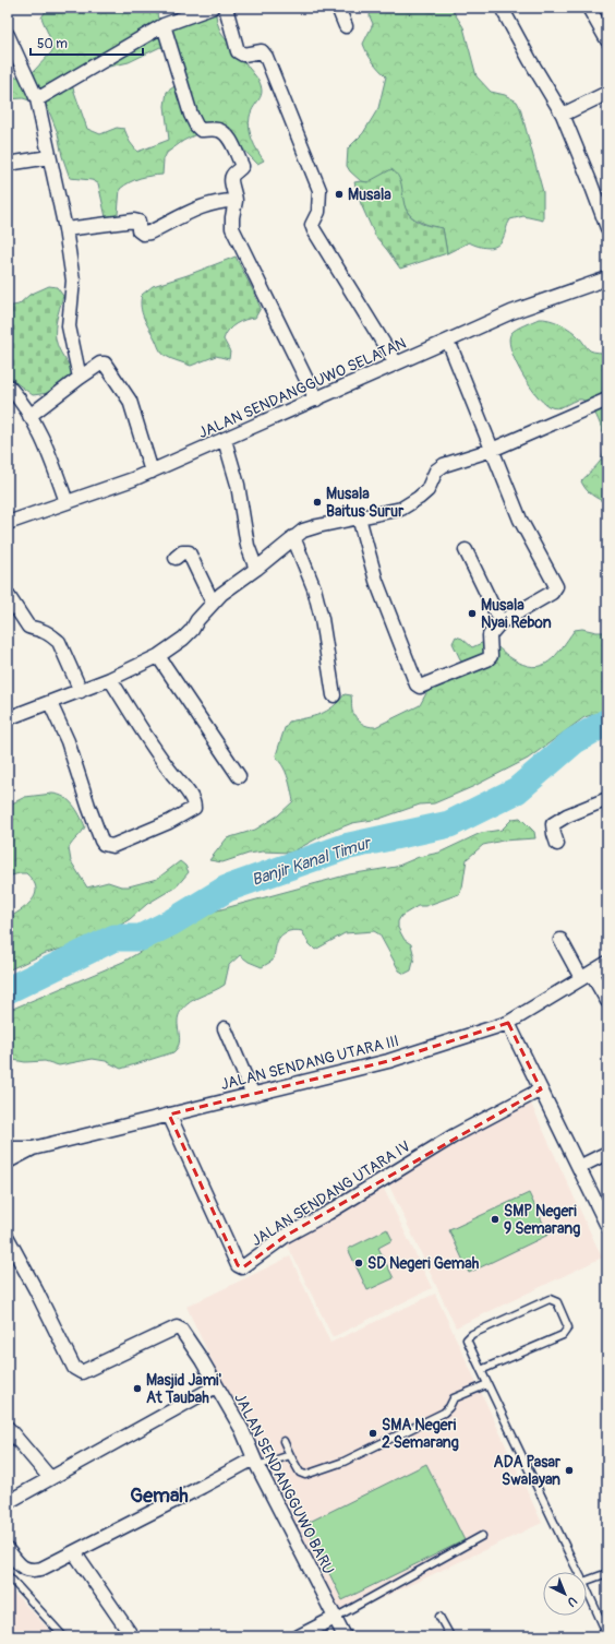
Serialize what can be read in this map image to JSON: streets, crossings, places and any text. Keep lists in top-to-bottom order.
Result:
{
  "streets": {
    "street": [
      "JALAN SENDANGGUWO SELATAN",
      "JALAN SENDANG UTARA III",
      "JALAN SENDANG UTARA IV",
      "JALAN SENDANGGUWO BARU"
    ]
  },
  "crossings": [
    ["JALAN SENDANG UTARA III", "JALAN SENDANG UTARA IV"]
  ],
  "districts": ["Gemah"],
  "water": ["Banjir Kanal Timur"],
  "places": [
    "Musala",
    "Musala Baitus Surur",
    "Musala Nyai Rebon",
    "SMP Negeri 9 Semarang",
    "SD Negeri Gemah",
    "Masjid Jami' At Taubah",
    "SMA Negeri 2 Semarang",
    "ADA Pasar Swalayan"
  ],
  "scale_bar": "50 m",
  "north": "bottom right"
}
